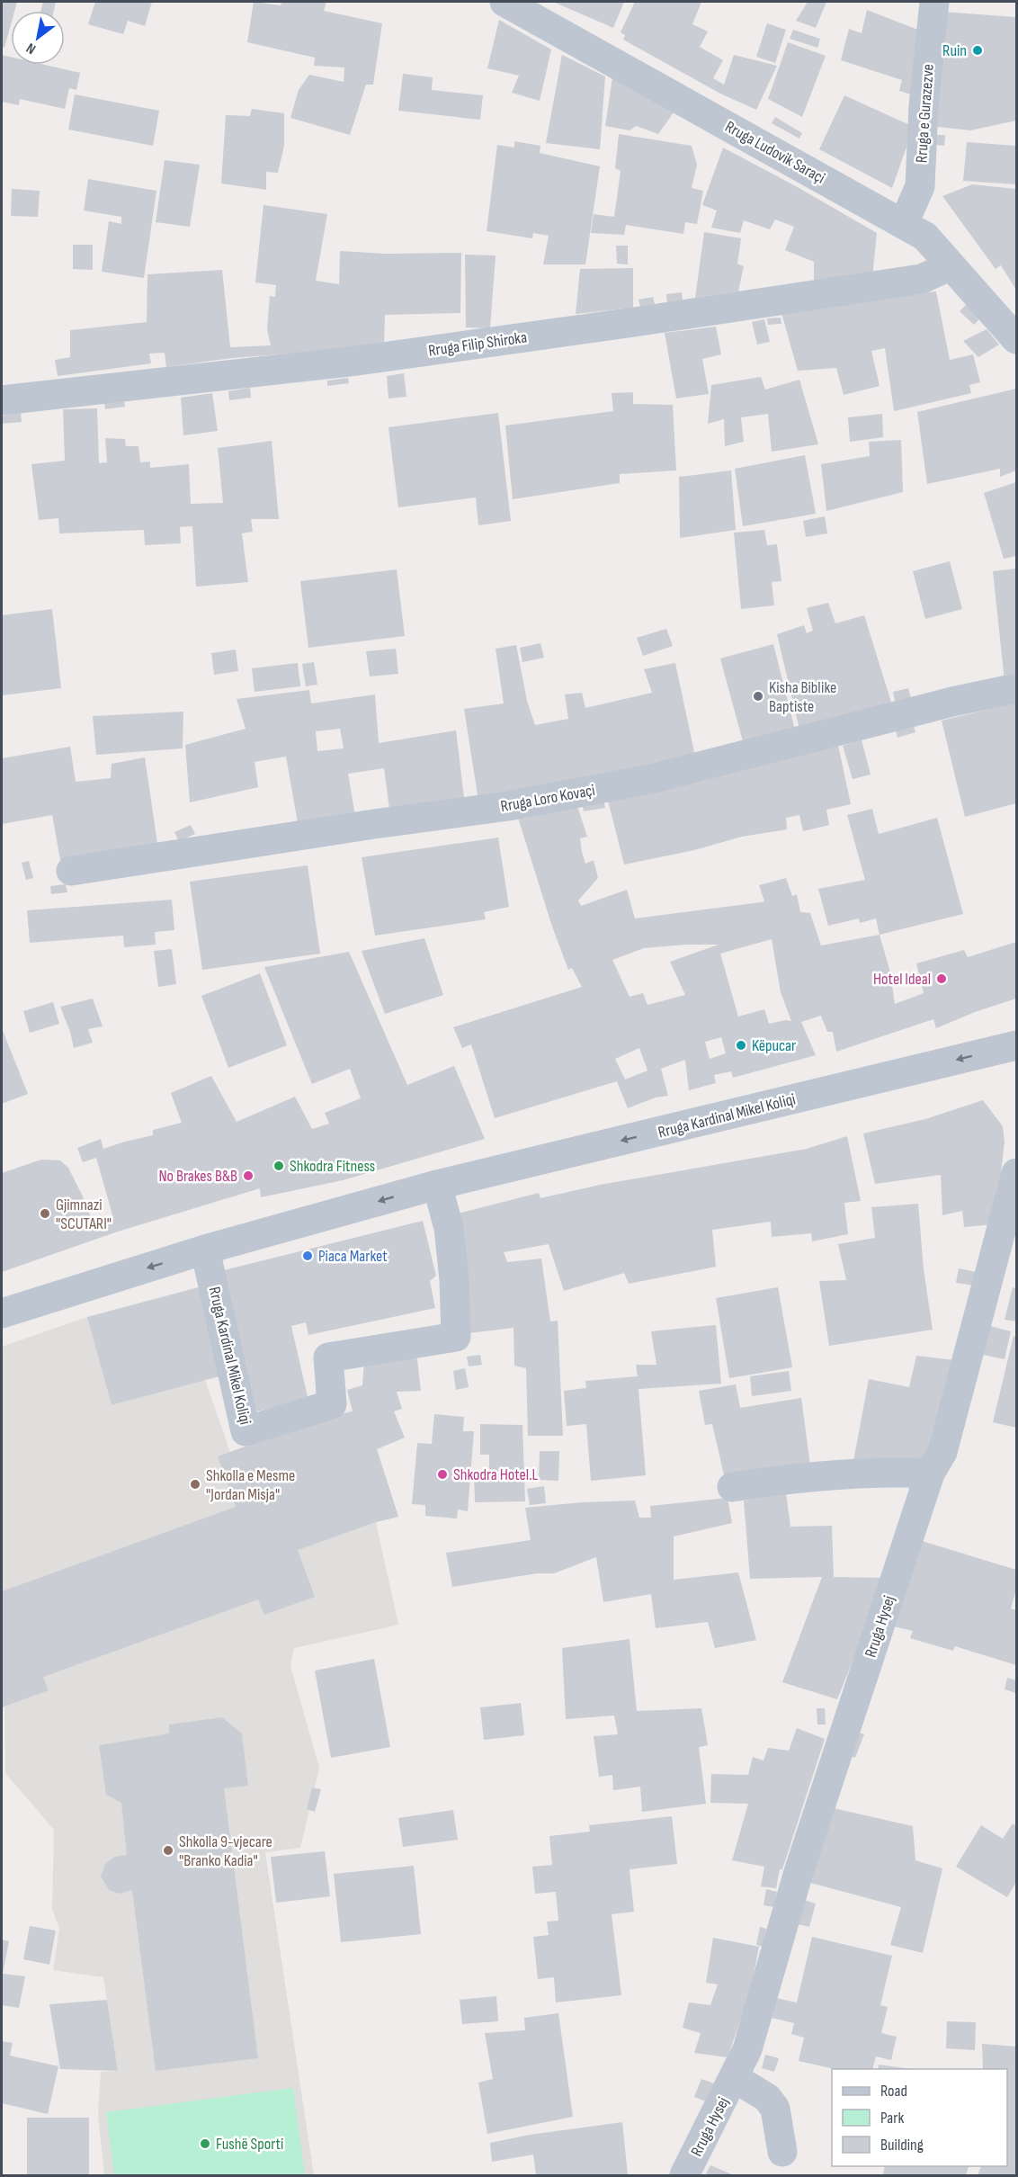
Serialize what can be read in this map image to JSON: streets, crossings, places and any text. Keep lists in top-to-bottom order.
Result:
{
  "streets": {
    "street": [
      "Rruga e Gurazezve",
      "Rruga Ludovik Saraçi",
      "Rruga Filip Shiroka",
      "Rruga Loro Kovaçi",
      "Rruga Kardinal Mikel Koliqi",
      "Rruga Hysej"
    ]
  },
  "crossings": [
    ["Rruga e Gurazezve", "Rruga Ludovik Saraçi"],
    ["Rruga Ludovik Saraçi", "Rruga Filip Shiroka"]
  ],
  "one_way": ["Rruga Kardinal Mikel Koliqi"],
  "places": [
    "Ruin",
    "Kisha Biblike Baptiste",
    "Hotel Ideal",
    "Këpucar",
    "Shkodra Fitness",
    "No Brakes B&B",
    "Gjimnazi \"SCUTARI\"",
    "Piaca Market",
    "Shkodra Hotel.L",
    "Shkolla e Mesme \"Jordan Misja\"",
    "Shkolla 9-vjecare \"Branko Kadia\"",
    "Fushë Sporti"
  ],
  "legend": ["Road", "Park", "Building"],
  "north": "bottom left"
}
